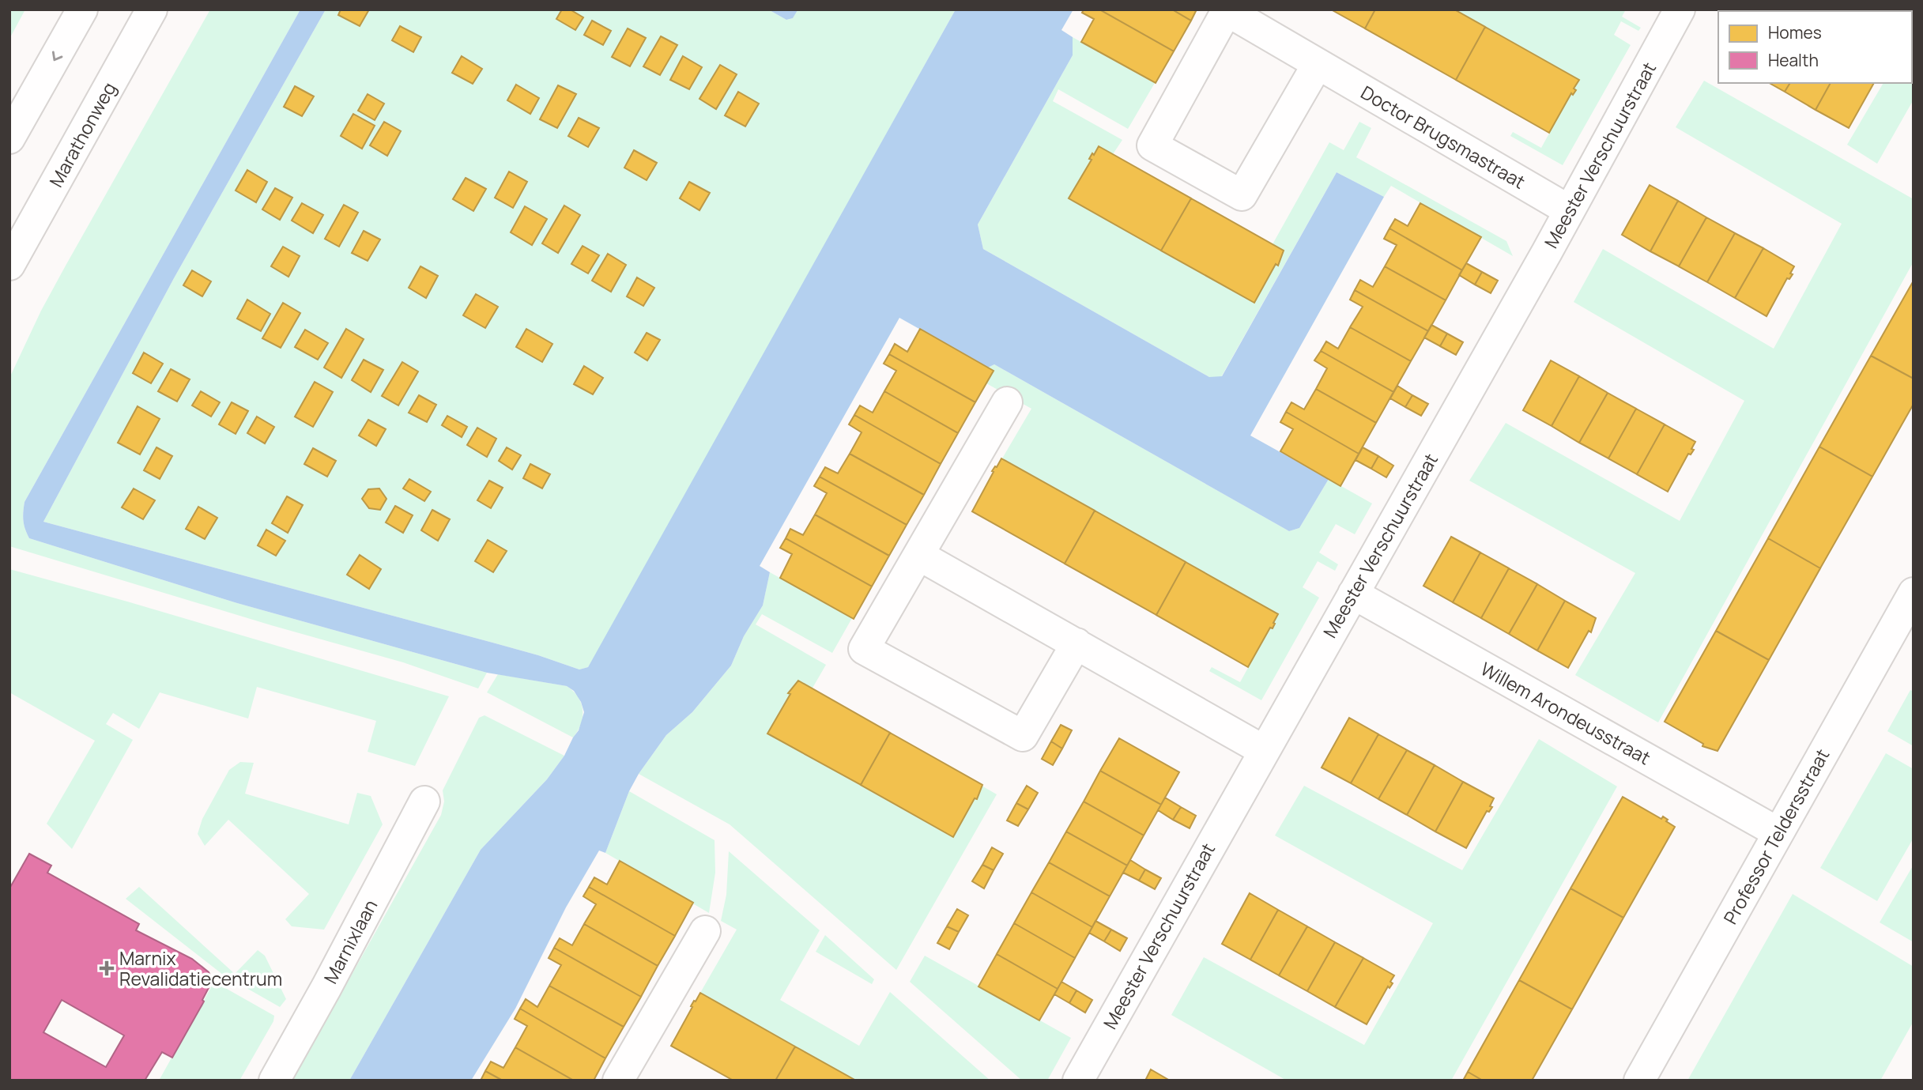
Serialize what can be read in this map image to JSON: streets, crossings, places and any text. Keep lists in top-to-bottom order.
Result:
{
  "streets": {
    "street": [
      "Marathonweg",
      "Doctor Brugsmastraat",
      "Meester Verschuurstraat",
      "Willem Arondeusstraat",
      "Professor Teldersstraat",
      "Marnixlaan"
    ]
  },
  "crossings": [
    ["Doctor Brugsmastraat", "Meester Verschuurstraat"],
    ["Meester Verschuurstraat", "Willem Arondeusstraat"],
    ["Willem Arondeusstraat", "Professor Teldersstraat"]
  ],
  "places": {
    "health": ["Marnix Revalidatiecentrum"]
  },
  "legend": ["Homes", "Health"]
}
